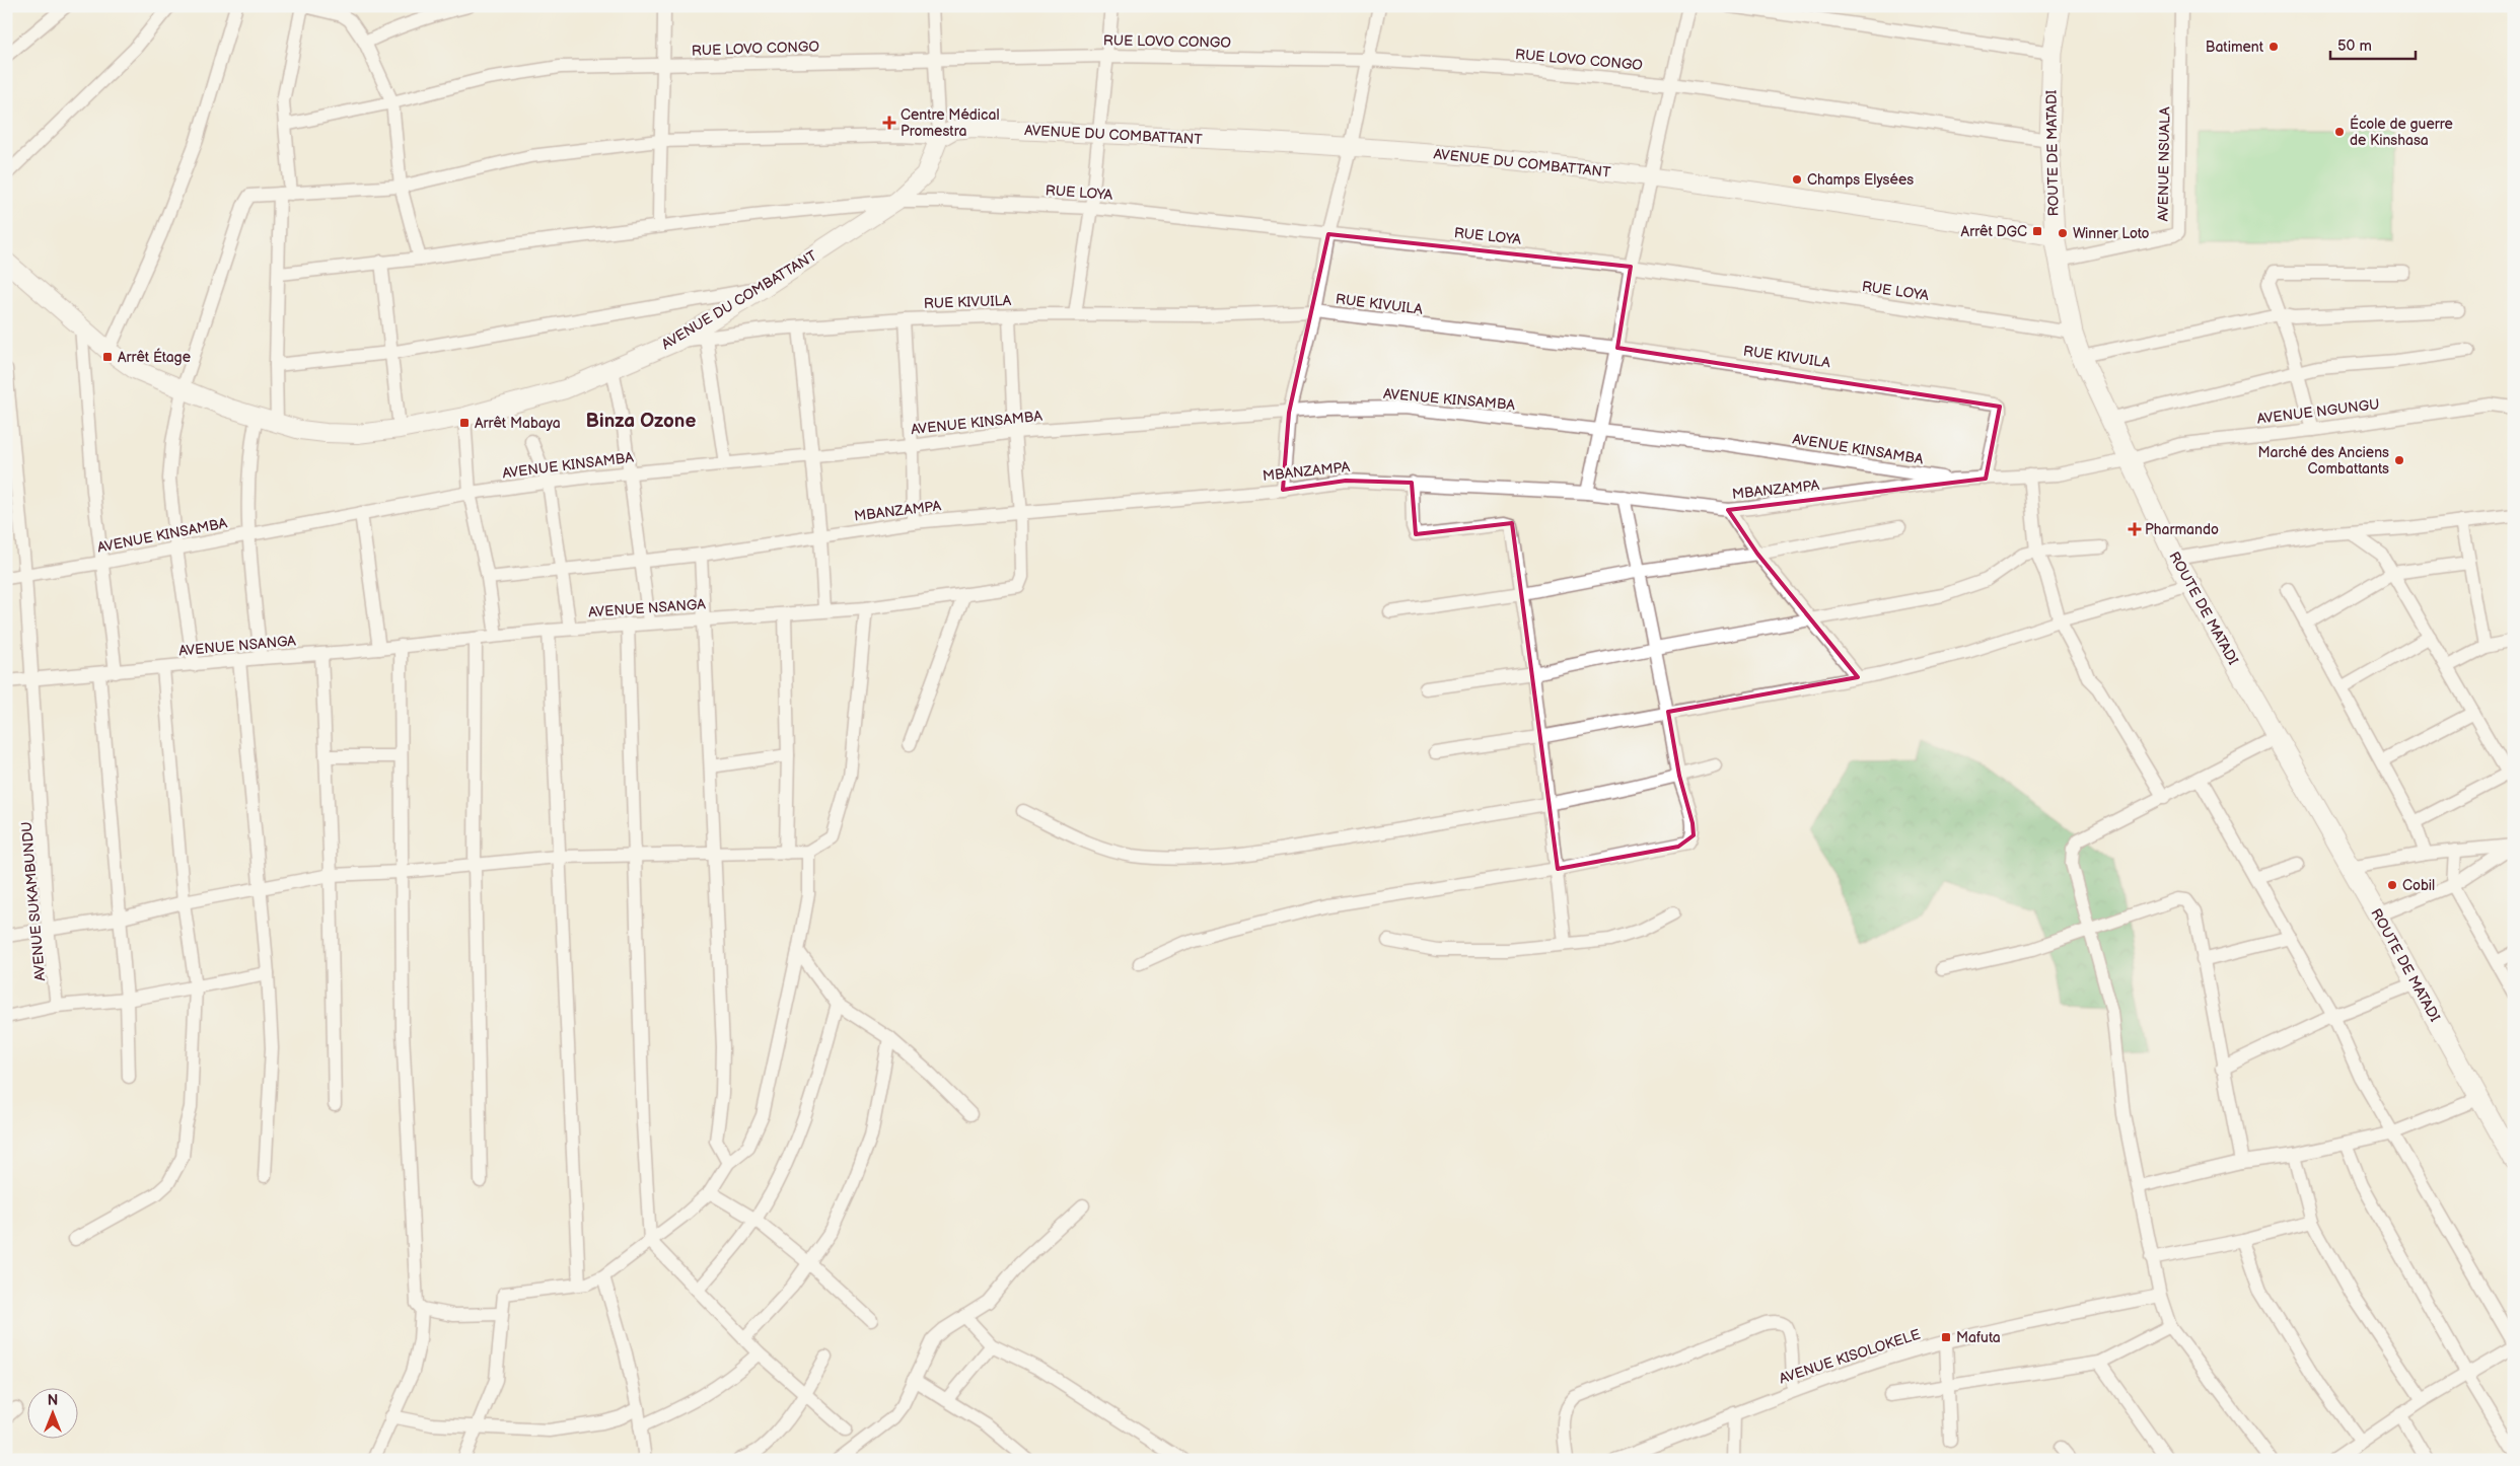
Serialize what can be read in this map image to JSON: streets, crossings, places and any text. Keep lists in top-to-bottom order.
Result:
{
  "streets": {
    "main road": ["ROUTE DE MATADI"],
    "street": [
      "RUE LOVO CONGO",
      "AVENUE DU COMBATTANT",
      "AVENUE NSUALA",
      "RUE LOYA",
      "RUE KIVUILA",
      "AVENUE KINSAMBA",
      "AVENUE NGUNGU",
      "MBANZAMPA",
      "AVENUE NSANGA",
      "AVENUE SUKAMBUNDU",
      "AVENUE KISOLOKELE"
    ]
  },
  "crossings": [
    ["RUE LOVO CONGO", "ROUTE DE MATADI"],
    ["AVENUE DU COMBATTANT", "ROUTE DE MATADI"],
    ["AVENUE DU COMBATTANT", "RUE LOYA"],
    ["AVENUE DU COMBATTANT", "RUE KIVUILA"],
    ["ROUTE DE MATADI", "AVENUE NSUALA"],
    ["ROUTE DE MATADI", "RUE LOYA"],
    ["ROUTE DE MATADI", "AVENUE NGUNGU"],
    ["ROUTE DE MATADI", "MBANZAMPA"],
    ["RUE KIVUILA", "MBANZAMPA"],
    ["RUE KIVUILA", "AVENUE NSANGA"],
    ["AVENUE KINSAMBA", "MBANZAMPA"],
    ["AVENUE KINSAMBA", "AVENUE NSANGA"],
    ["AVENUE KINSAMBA", "AVENUE SUKAMBUNDU"],
    ["AVENUE NGUNGU", "MBANZAMPA"],
    ["MBANZAMPA", "AVENUE NSANGA"],
    ["AVENUE NSANGA", "AVENUE SUKAMBUNDU"]
  ],
  "districts": ["Binza Ozone"],
  "places": {
    "other": [
      "Batiment",
      "École de guerre de Kinshasa",
      "Champs Elysées",
      "Winner Loto",
      "Marché des Anciens Combattants",
      "Cobil"
    ],
    "health": ["Centre Médical Promestra", "Pharmando"],
    "transit": [
      "Arrêt DGC",
      "Arrêt Étage",
      "Arrêt Mabaya",
      "Mafuta"
    ]
  },
  "scale_bar": "50 m",
  "north": "top"
}
